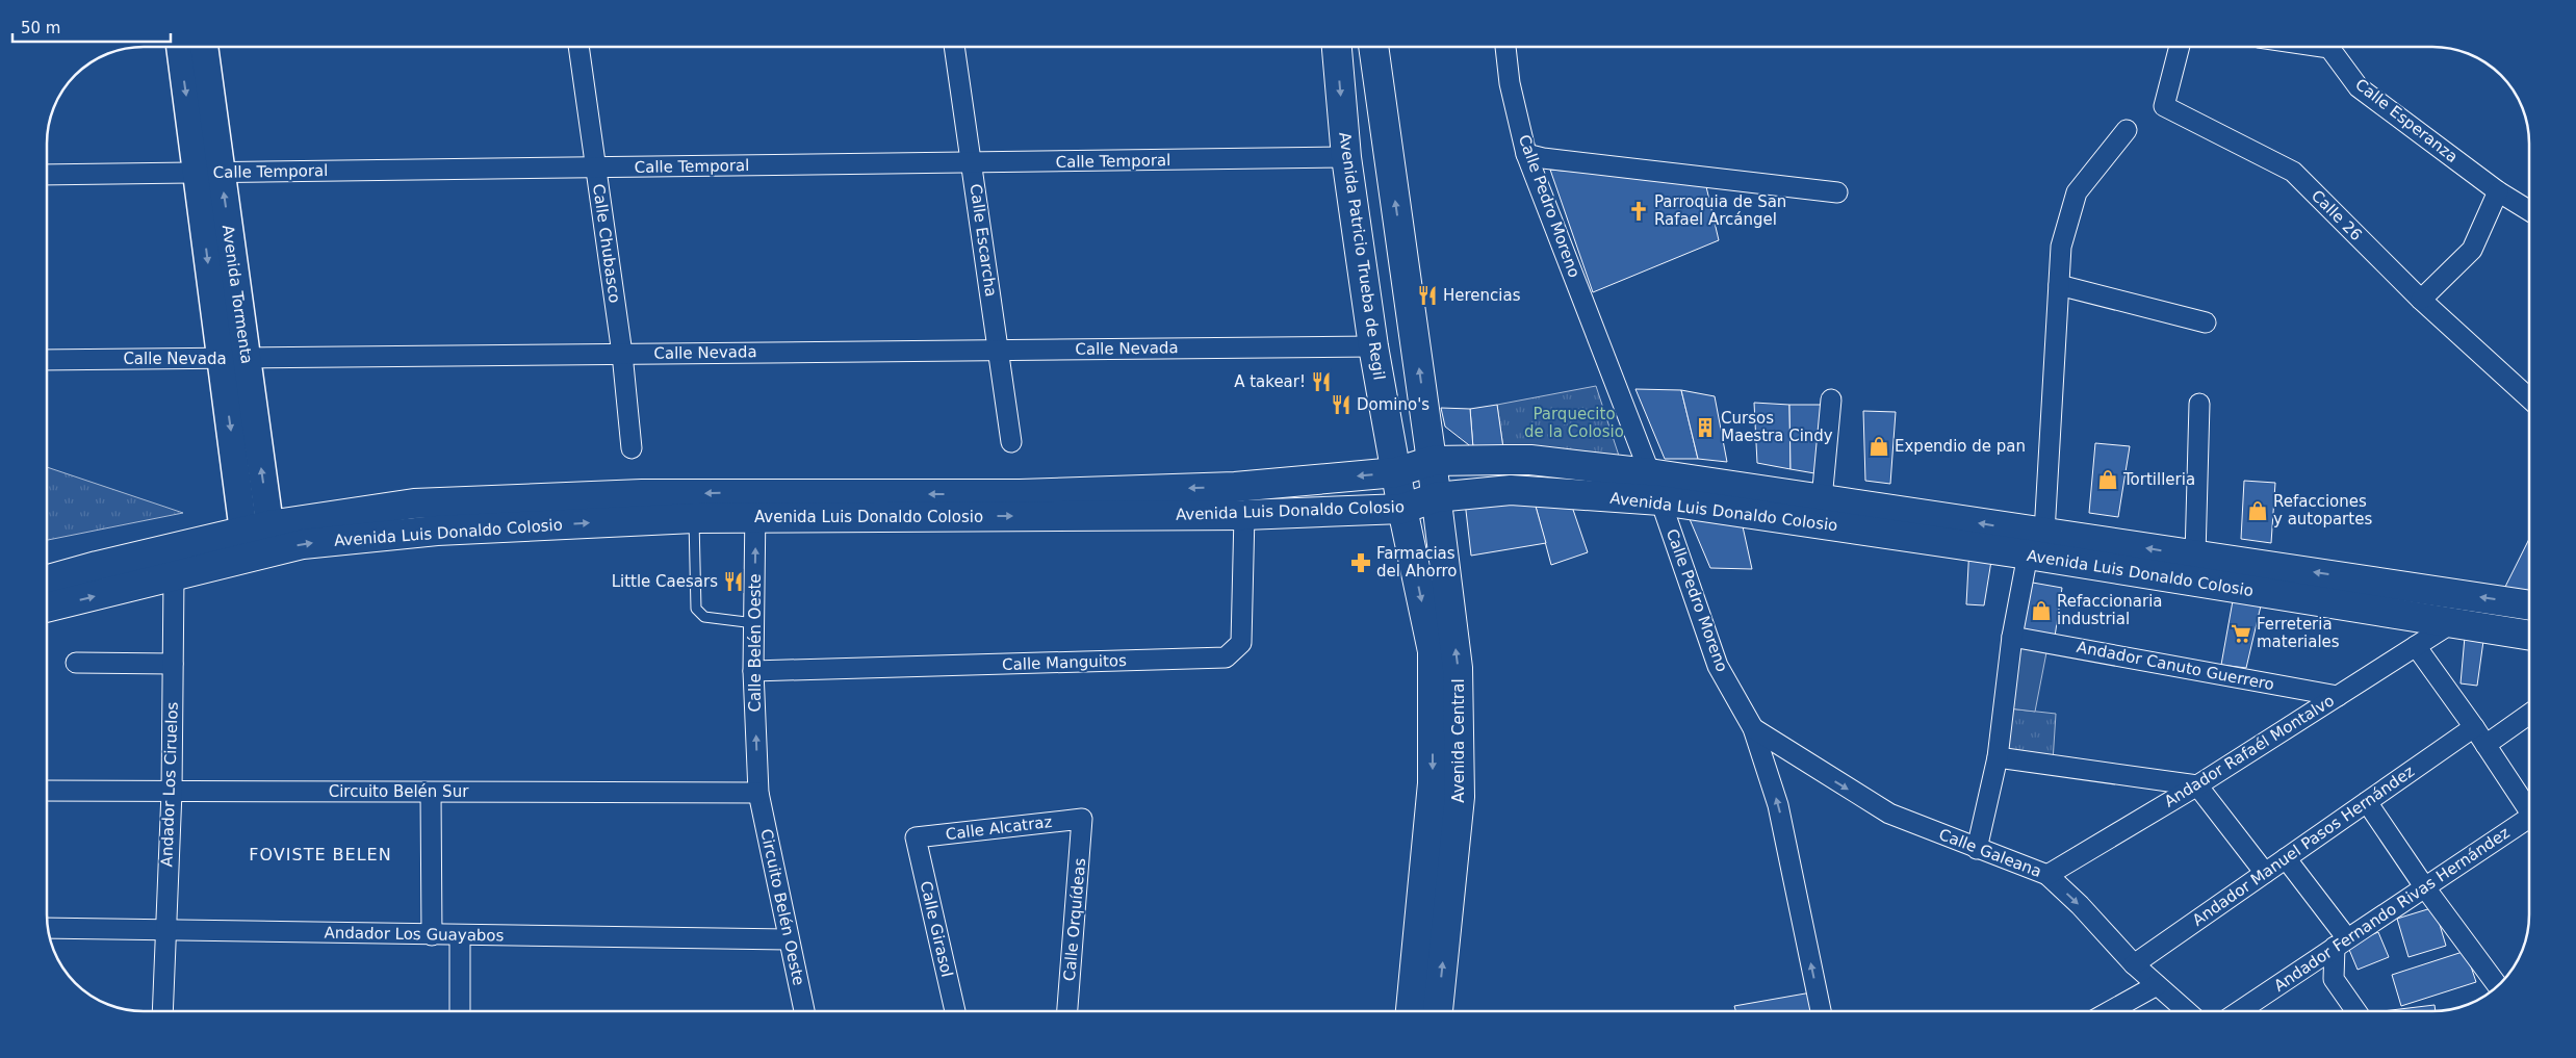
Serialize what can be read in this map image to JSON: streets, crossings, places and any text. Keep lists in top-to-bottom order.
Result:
{
  "streets": {
    "main road": ["Avenida Patricio Trueba de Regil", "Avenida Luis Donaldo Colosio", "Avenida Central"],
    "street": [
      "Calle Esperanza",
      "Calle Temporal",
      "Calle Pedro Moreno",
      "Calle 26",
      "Calle Escarcha",
      "Calle Chubasco",
      "Avenida Tormenta",
      "Calle Nevada",
      "Calle Belén Oeste",
      "Calle Manguitos",
      "Andador Canuto Guerrero",
      "Andador Rafaél Montalvo",
      "Andador Los Ciruelos",
      "Circuito Belén Sur",
      "Calle Alcatraz",
      "Andador Manuel Pasos Hernández",
      "Calle Galeana",
      "Circuito Belén Oeste",
      "Andador Fernando Rivas Hernández",
      "Calle Orquídeas",
      "Calle Girasol",
      "Andador Los Guayabos"
    ]
  },
  "crossings": [
    ["Calle Temporal", "Calle Escarcha"],
    ["Calle Temporal", "Calle Chubasco"],
    ["Calle Temporal", "Avenida Patricio Trueba de Regil"],
    ["Calle Temporal", "Avenida Tormenta"],
    ["Calle Pedro Moreno", "Avenida Luis Donaldo Colosio"],
    ["Calle Pedro Moreno", "Calle Galeana"],
    ["Calle Escarcha", "Calle Nevada"],
    ["Calle Chubasco", "Calle Nevada"],
    ["Avenida Patricio Trueba de Regil", "Calle Nevada"],
    ["Avenida Patricio Trueba de Regil", "Avenida Central"],
    ["Avenida Tormenta", "Calle Nevada"],
    ["Avenida Tormenta", "Avenida Luis Donaldo Colosio"],
    ["Avenida Luis Donaldo Colosio", "Calle Belén Oeste"],
    ["Avenida Luis Donaldo Colosio", "Calle Manguitos"],
    ["Avenida Luis Donaldo Colosio", "Avenida Central"],
    ["Avenida Luis Donaldo Colosio", "Andador Rafaél Montalvo"],
    ["Calle Belén Oeste", "Calle Manguitos"],
    ["Calle Belén Oeste", "Circuito Belén Sur"],
    ["Calle Belén Oeste", "Circuito Belén Oeste"],
    ["Andador Canuto Guerrero", "Andador Rafaél Montalvo"],
    ["Andador Rafaél Montalvo", "Calle Galeana"],
    ["Andador Los Ciruelos", "Circuito Belén Sur"],
    ["Andador Los Ciruelos", "Andador Los Guayabos"],
    ["Circuito Belén Sur", "Circuito Belén Oeste"],
    ["Calle Alcatraz", "Calle Orquídeas"],
    ["Calle Alcatraz", "Calle Girasol"],
    ["Andador Manuel Pasos Hernández", "Calle Galeana"],
    ["Circuito Belén Oeste", "Andador Los Guayabos"]
  ],
  "one_way": ["Calle Belén Oeste", "Calle Galeana"],
  "districts": ["FOVISTE BELEN"],
  "parks": ["Parquecito de la Colosio"],
  "places": {
    "church": ["Parroquia de San Rafael Arcángel"],
    "restaurant": [
      "Herencias",
      "A takear!",
      "Domino's",
      "Little Caesars"
    ],
    "building": ["Cursos Maestra Cindy"],
    "shop": [
      "Expendio de pan",
      "Tortilleria",
      "Refacciones y autopartes",
      "Refaccionaria industrial"
    ],
    "pharmacy": ["Farmacias del Ahorro"],
    "supermarket": ["Ferreteria materiales"]
  },
  "scale_bar": "50 m"
}
